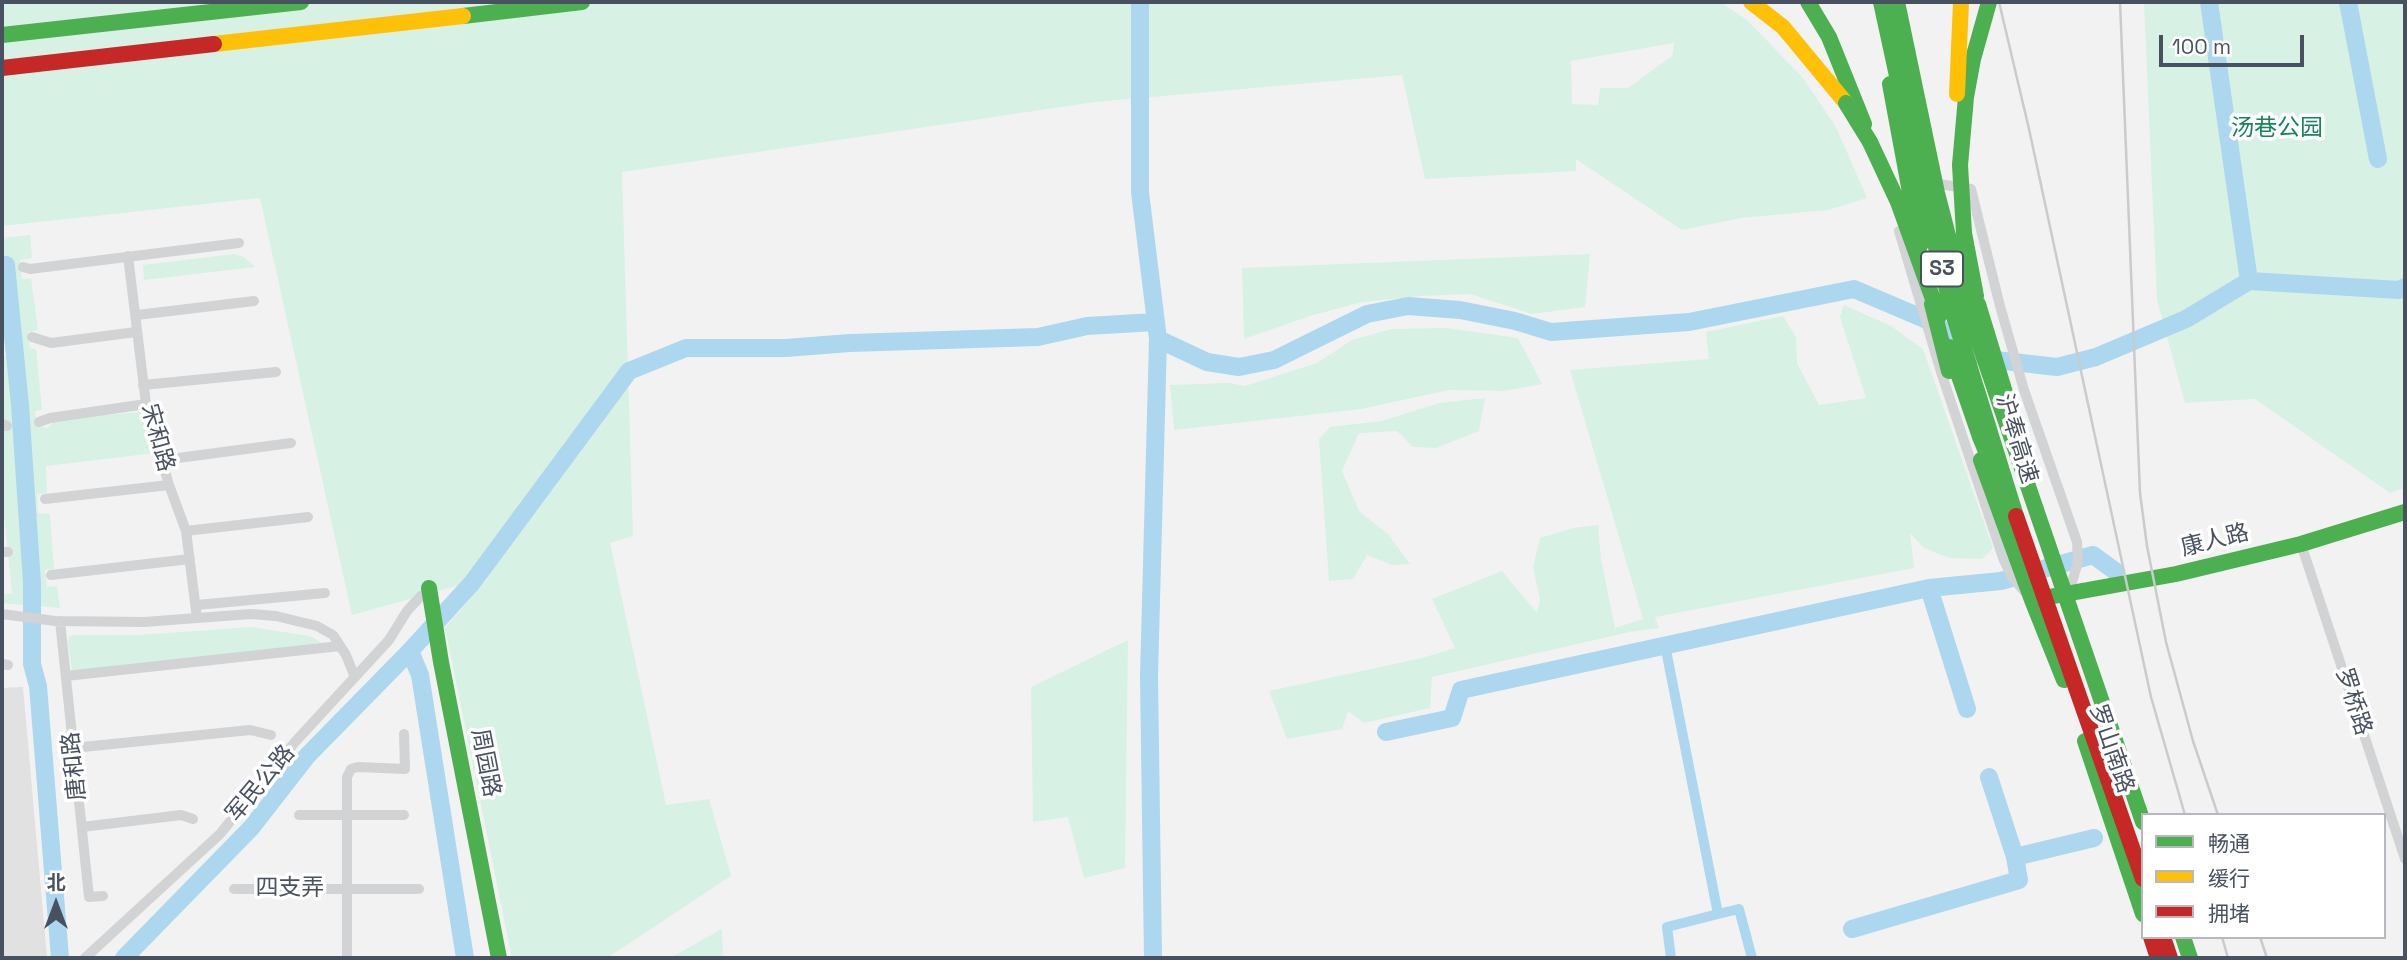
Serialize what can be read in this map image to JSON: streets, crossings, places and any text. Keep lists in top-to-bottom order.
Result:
{
  "streets": {
    "main road": [
      "S3",
      "沪奉高速",
      "康人路",
      "罗山南路",
      "周园路"
    ],
    "street": [
      "宋和路",
      "罗桥路",
      "唐和路",
      "军民公路",
      "四支弄"
    ]
  },
  "crossings": [
    ["康人路", "罗桥路"],
    ["康人路", "罗山南路"],
    ["周园路", "军民公路"]
  ],
  "parks": ["汤巷公园"],
  "legend": ["畅通", "缓行", "拥堵"],
  "scale_bar": "100 m",
  "north": "top"
}
